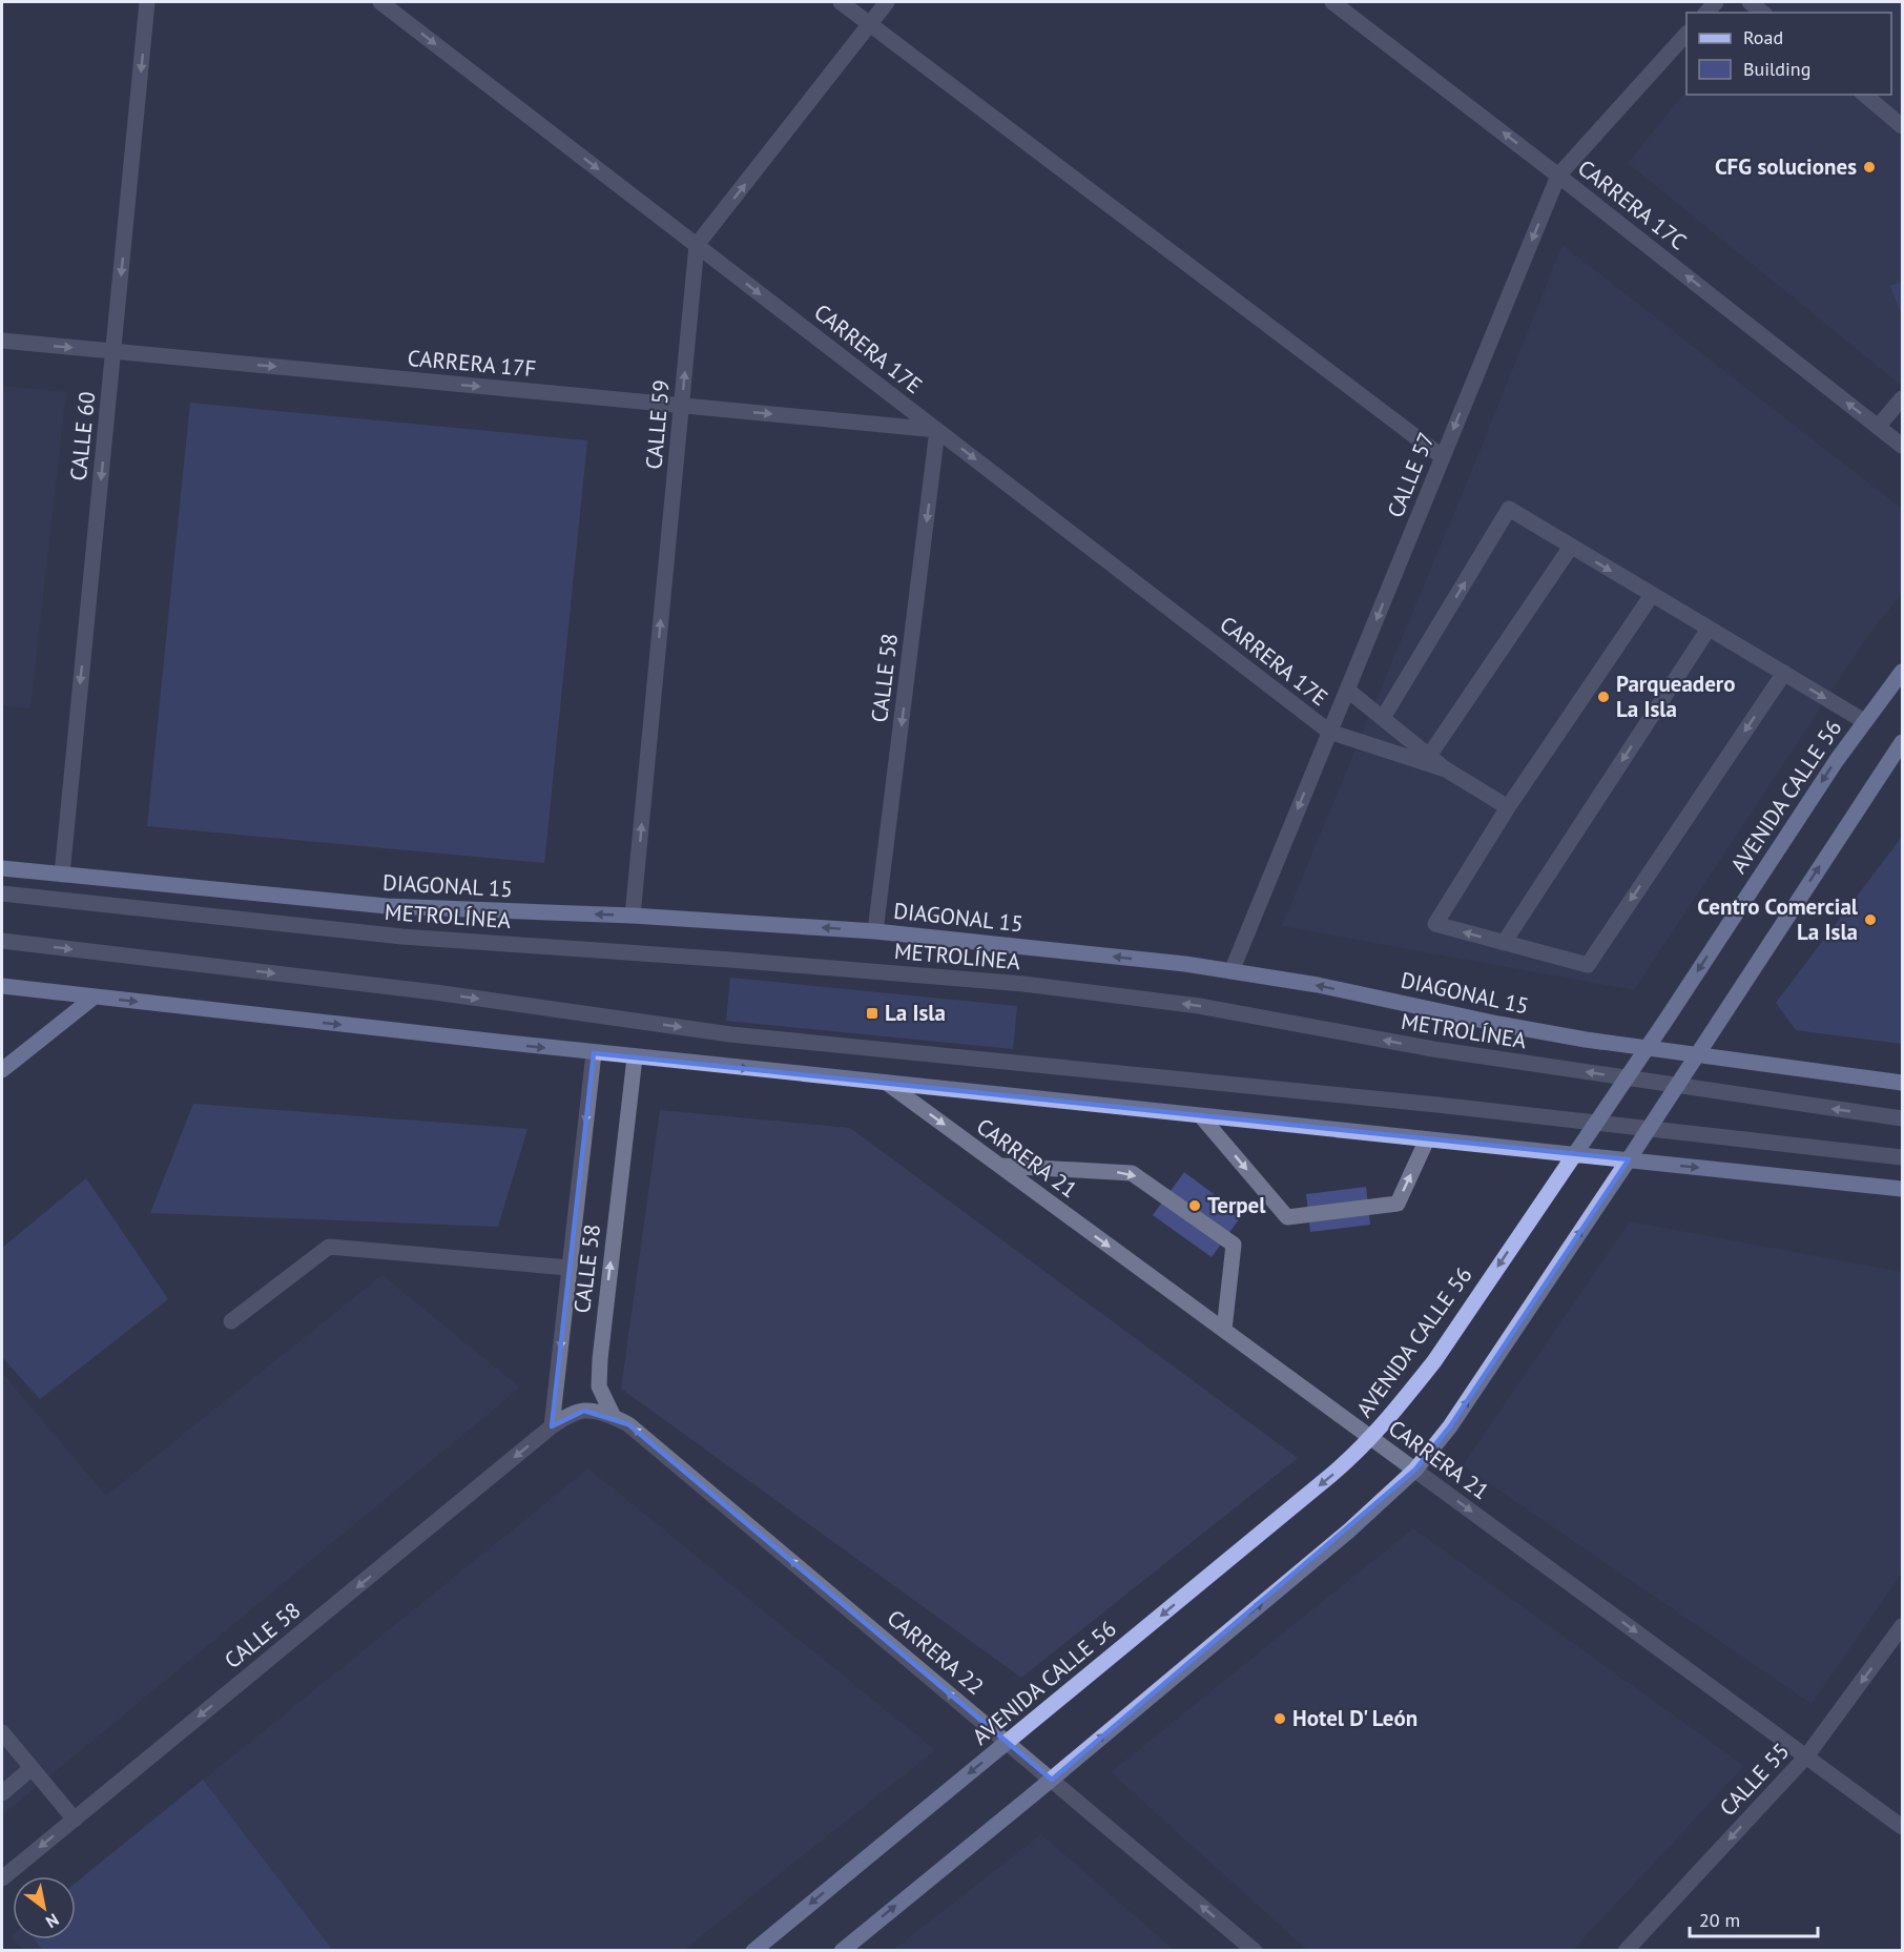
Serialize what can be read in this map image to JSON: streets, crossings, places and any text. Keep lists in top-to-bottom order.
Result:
{
  "streets": {
    "main road": ["AVENIDA CALLE 56", "DIAGONAL 15"],
    "street": [
      "CARRERA 17C",
      "CARRERA 17E",
      "CARRERA 17F",
      "CALLE 59",
      "CALLE 60",
      "CALLE 57",
      "CALLE 58",
      "METROLÍNEA",
      "CARRERA 21",
      "CARRERA 22",
      "CALLE 55"
    ]
  },
  "crossings": [
    ["CARRERA 17C", "CALLE 57"],
    ["CARRERA 17E", "CARRERA 17F"],
    ["CARRERA 17E", "CALLE 59"],
    ["CARRERA 17E", "CALLE 57"],
    ["CARRERA 17E", "CALLE 58"],
    ["CARRERA 17F", "CALLE 59"],
    ["CARRERA 17F", "CALLE 60"],
    ["CARRERA 17F", "CALLE 58"],
    ["CALLE 59", "DIAGONAL 15"],
    ["CALLE 60", "DIAGONAL 15"],
    ["CALLE 57", "DIAGONAL 15"],
    ["CALLE 58", "DIAGONAL 15"],
    ["CALLE 58", "CARRERA 22"],
    ["AVENIDA CALLE 56", "DIAGONAL 15"],
    ["AVENIDA CALLE 56", "METROLÍNEA"],
    ["AVENIDA CALLE 56", "CARRERA 21"],
    ["AVENIDA CALLE 56", "CARRERA 22"],
    ["CARRERA 21", "CALLE 55"]
  ],
  "one_way": [
    "CARRERA 17C",
    "CARRERA 17E",
    "CARRERA 17F",
    "CALLE 59",
    "CALLE 60",
    "CALLE 57",
    "CARRERA 21",
    "CARRERA 22",
    "CALLE 55"
  ],
  "places": {
    "other": [
      "CFG soluciones",
      "Parqueadero La Isla",
      "Centro Comercial La Isla",
      "Terpel",
      "Hotel D' León"
    ],
    "transit": ["La Isla"]
  },
  "legend": ["Road", "Building"],
  "scale_bar": "20 m",
  "north": "bottom right"
}
